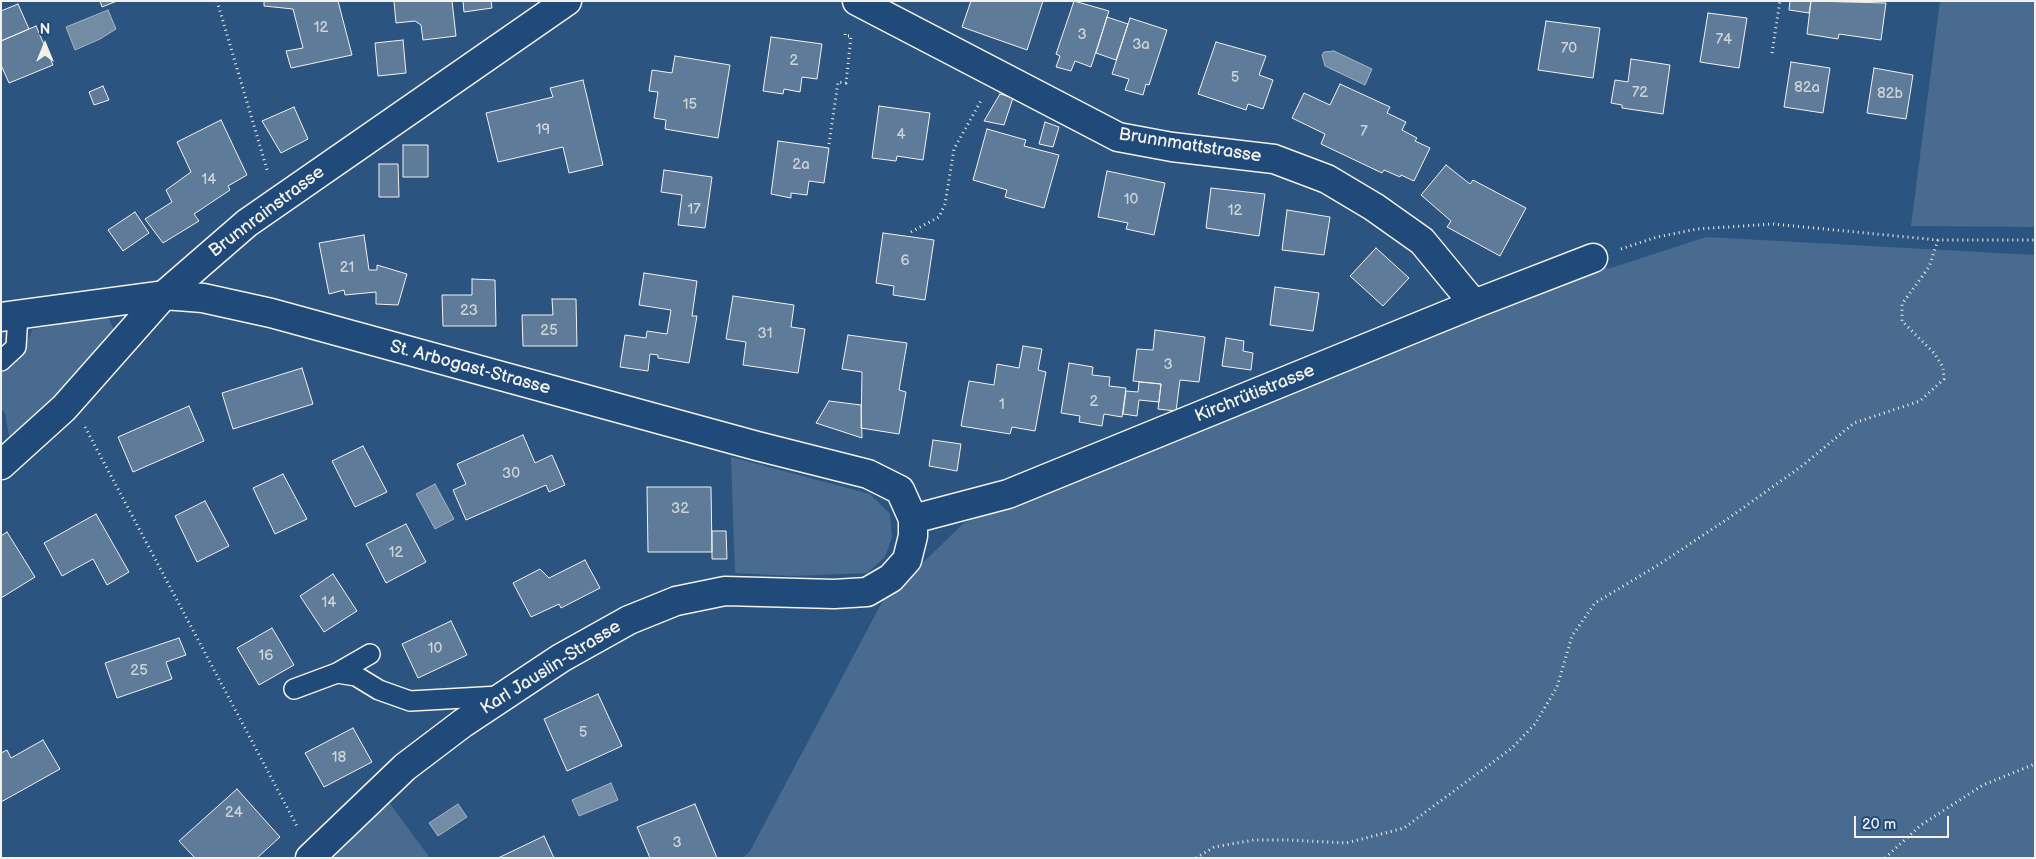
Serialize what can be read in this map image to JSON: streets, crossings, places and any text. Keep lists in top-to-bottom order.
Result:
{
  "streets": {
    "street": [
      "Brunnmattstrasse",
      "Brunnrainstrasse",
      "St. Arbogast-Strasse",
      "Kirchrütistrasse",
      "Karl Jauslin-Strasse"
    ]
  },
  "crossings": [
    ["Brunnmattstrasse", "Kirchrütistrasse"],
    ["Brunnrainstrasse", "St. Arbogast-Strasse"],
    ["St. Arbogast-Strasse", "Kirchrütistrasse"],
    ["St. Arbogast-Strasse", "Karl Jauslin-Strasse"],
    ["Kirchrütistrasse", "Karl Jauslin-Strasse"]
  ],
  "house_numbers": [
    "12",
    "3",
    "74",
    "3a",
    "70",
    "2",
    "5",
    "82a",
    "72",
    "82b",
    "15",
    "19",
    "7",
    "4",
    "2a",
    "14",
    "10",
    "17",
    "12",
    "6",
    "21",
    "23",
    "25",
    "31",
    "3",
    "2",
    "1",
    "30",
    "32",
    "12",
    "14",
    "10",
    "16",
    "25",
    "5",
    "18",
    "24",
    "3"
  ],
  "scale_bar": "20 m",
  "north": "top"
}
